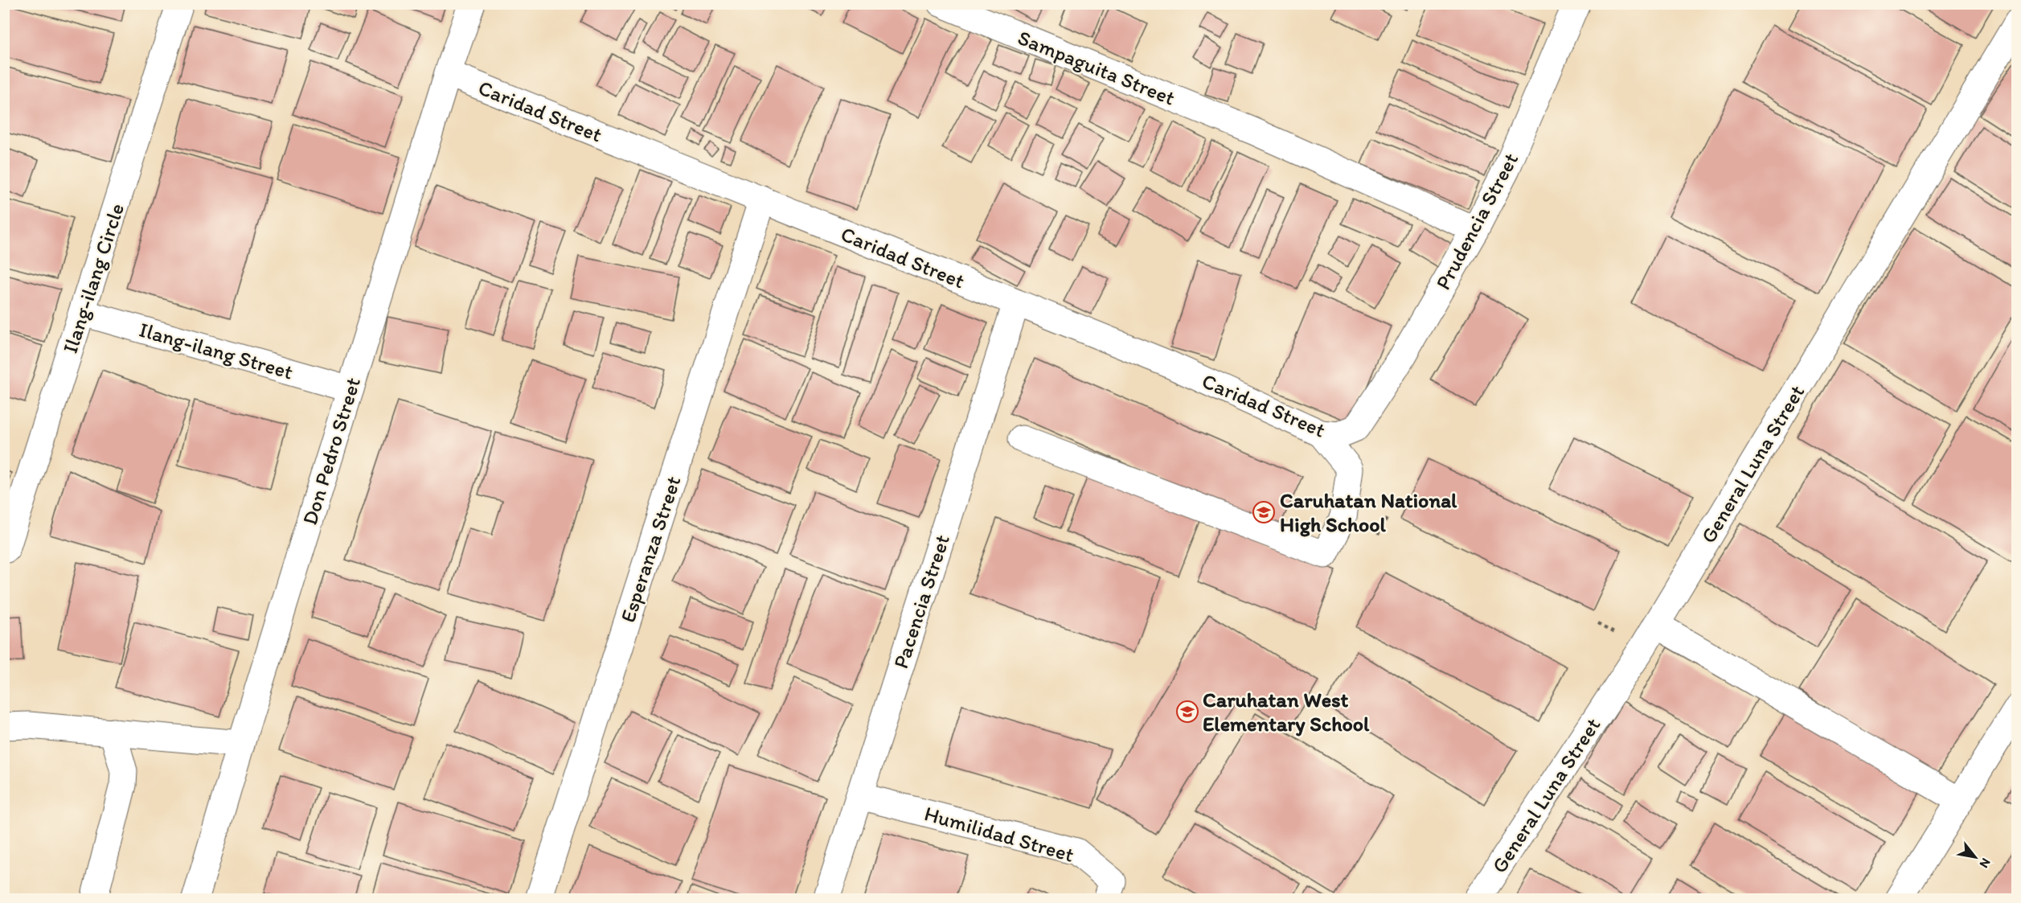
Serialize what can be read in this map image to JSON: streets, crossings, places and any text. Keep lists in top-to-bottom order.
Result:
{
  "streets": {
    "street": [
      "Sampaguita Street",
      "Caridad Street",
      "Prudencia Street",
      "Ilang-ilang Circle",
      "Ilang-ilang Street",
      "Don Pedro Street",
      "General Luna Street",
      "Esperanza Street",
      "Pacencia Street",
      "Humilidad Street"
    ]
  },
  "crossings": [
    ["Sampaguita Street", "Prudencia Street"],
    ["Caridad Street", "Prudencia Street"],
    ["Caridad Street", "Don Pedro Street"],
    ["Caridad Street", "Esperanza Street"],
    ["Caridad Street", "Pacencia Street"],
    ["Ilang-ilang Circle", "Ilang-ilang Street"],
    ["Ilang-ilang Street", "Don Pedro Street"],
    ["Pacencia Street", "Humilidad Street"]
  ],
  "places": {
    "school or university": ["Caruhatan National High School", "Caruhatan West Elementary School"]
  },
  "north": "bottom right"
}
